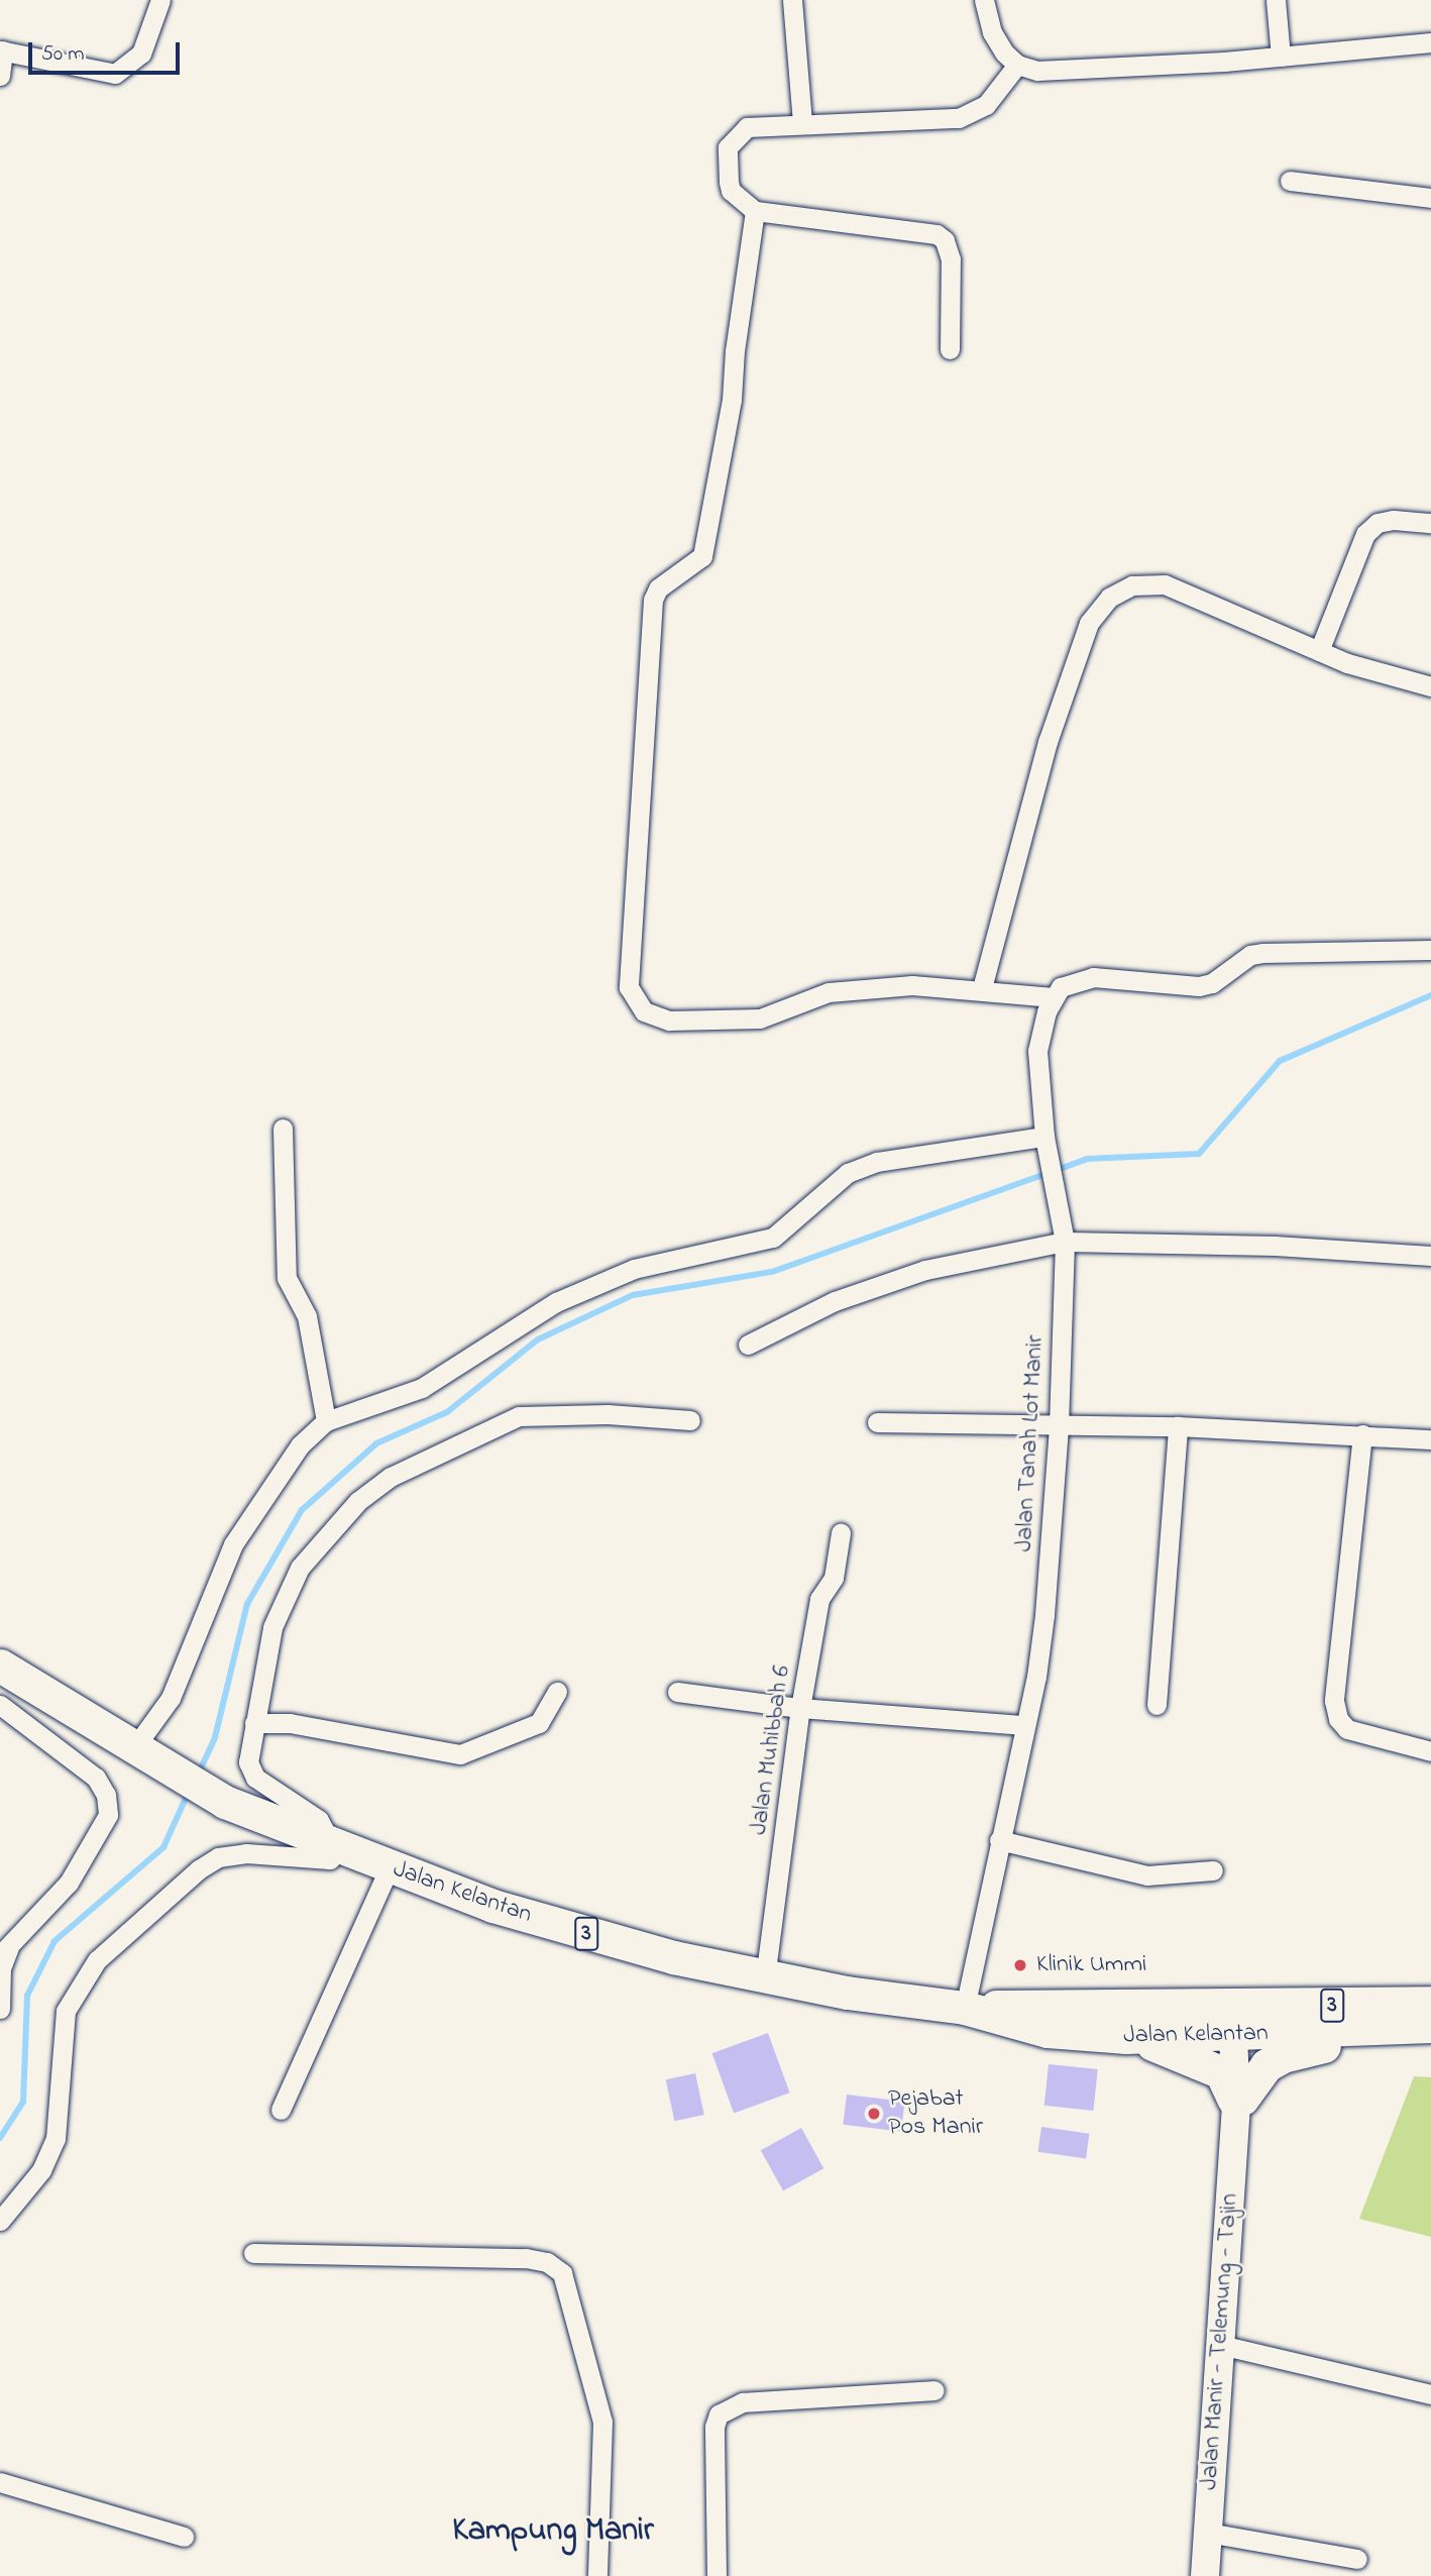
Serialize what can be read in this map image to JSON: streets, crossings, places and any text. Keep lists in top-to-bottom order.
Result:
{
  "streets": {
    "highway": ["Jalan Kelantan", "3"],
    "main road": ["Jalan Manir - Telemung - Tajin"],
    "street": ["Jalan Tanah Lot Manir", "Jalan Muhibbah 6"]
  },
  "crossings": [
    ["Jalan Tanah Lot Manir", "Jalan Kelantan"],
    ["Jalan Muhibbah 6", "Jalan Kelantan"],
    ["Jalan Kelantan", "Jalan Manir - Telemung - Tajin"]
  ],
  "districts": ["Kampung Manir"],
  "places": ["Klinik Ummi", "Pejabat Pos Manir"],
  "scale_bar": "50 m"
}
